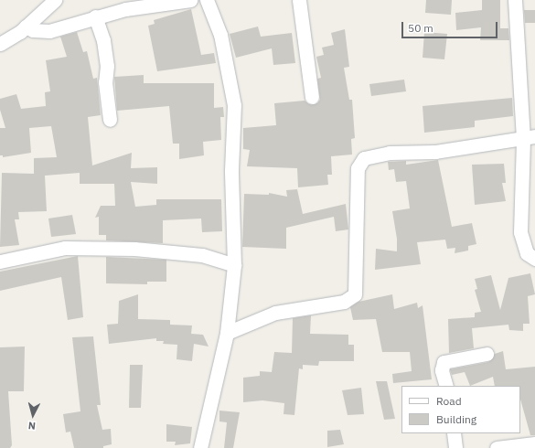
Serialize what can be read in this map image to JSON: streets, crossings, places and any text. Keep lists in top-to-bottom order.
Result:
{
  "legend": ["Road", "Building"],
  "scale_bar": "50 m",
  "north": "bottom"
}
